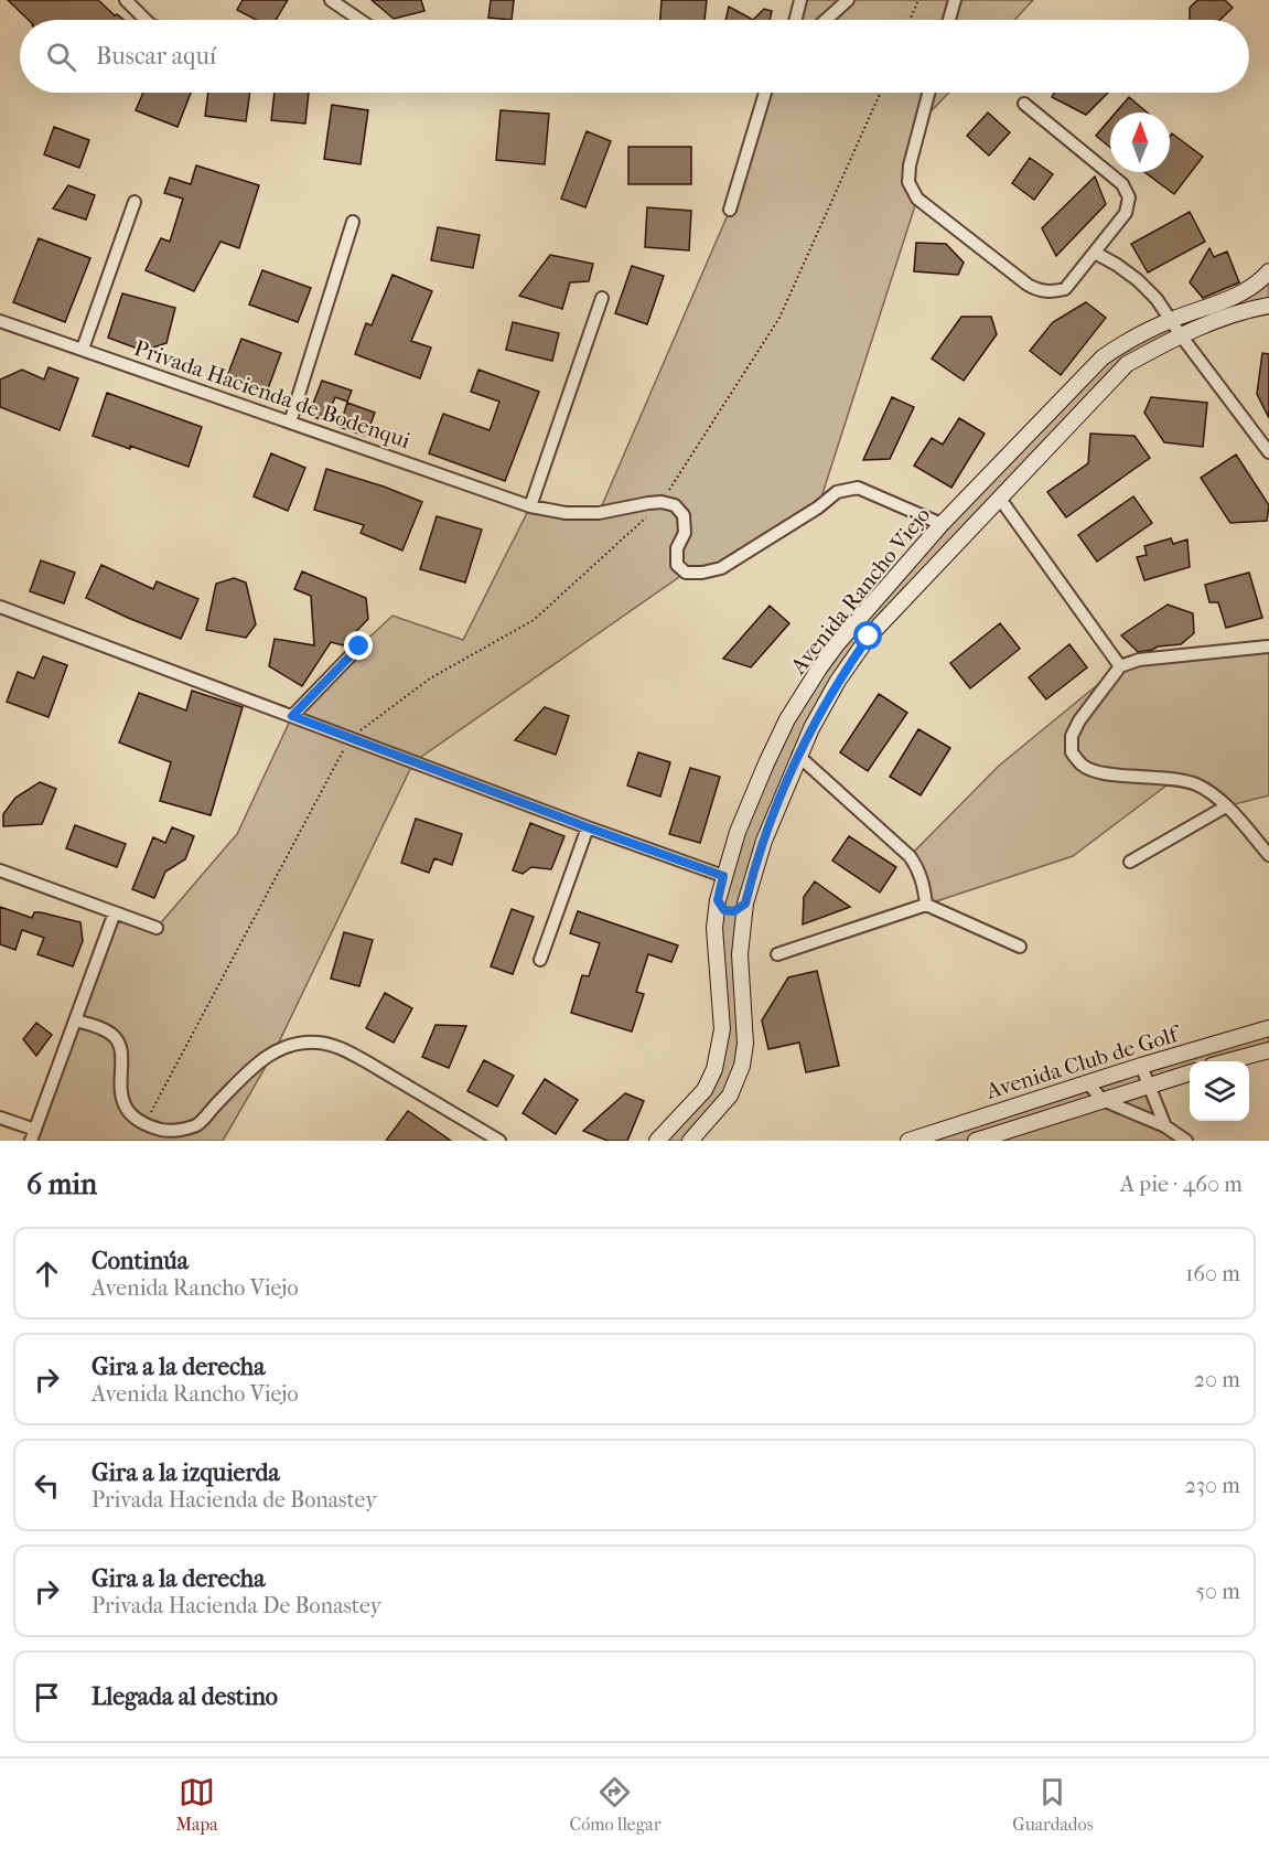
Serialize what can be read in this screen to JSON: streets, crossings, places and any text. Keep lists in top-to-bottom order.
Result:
{
  "streets": {
    "street": ["Privada Hacienda de Bodenqui", "Avenida Rancho Viejo", "Avenida Club de Golf"]
  },
  "north": "top",
  "page": {
    "search": "Buscar aquí",
    "heading": ["6 min", "A pie · 460 m"],
    "list": [
      ["Continúa", "Avenida Rancho Viejo", "160 m"],
      ["Gira a la derecha", "Avenida Rancho Viejo", "20 m"],
      ["Gira a la izquierda", "Privada Hacienda de Bonastey", "230 m"],
      ["Gira a la derecha", "Privada Hacienda De Bonastey", "50 m"],
      "Llegada al destino"
    ],
    "nav": ["Mapa", "Cómo llegar", "Guardados"]
  }
}
